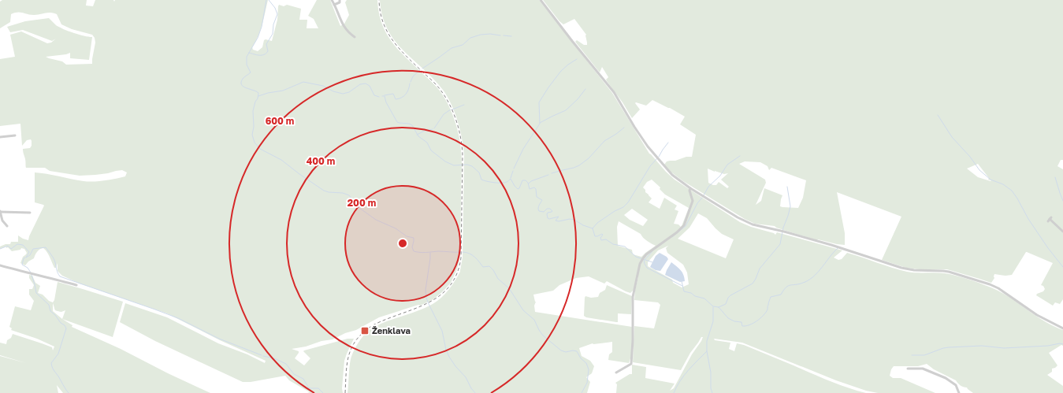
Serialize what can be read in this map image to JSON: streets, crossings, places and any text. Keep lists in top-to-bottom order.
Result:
{
  "places": {
    "transit": ["Ženklava"]
  },
  "rings": ["600 m", "400 m", "200 m"]
}
